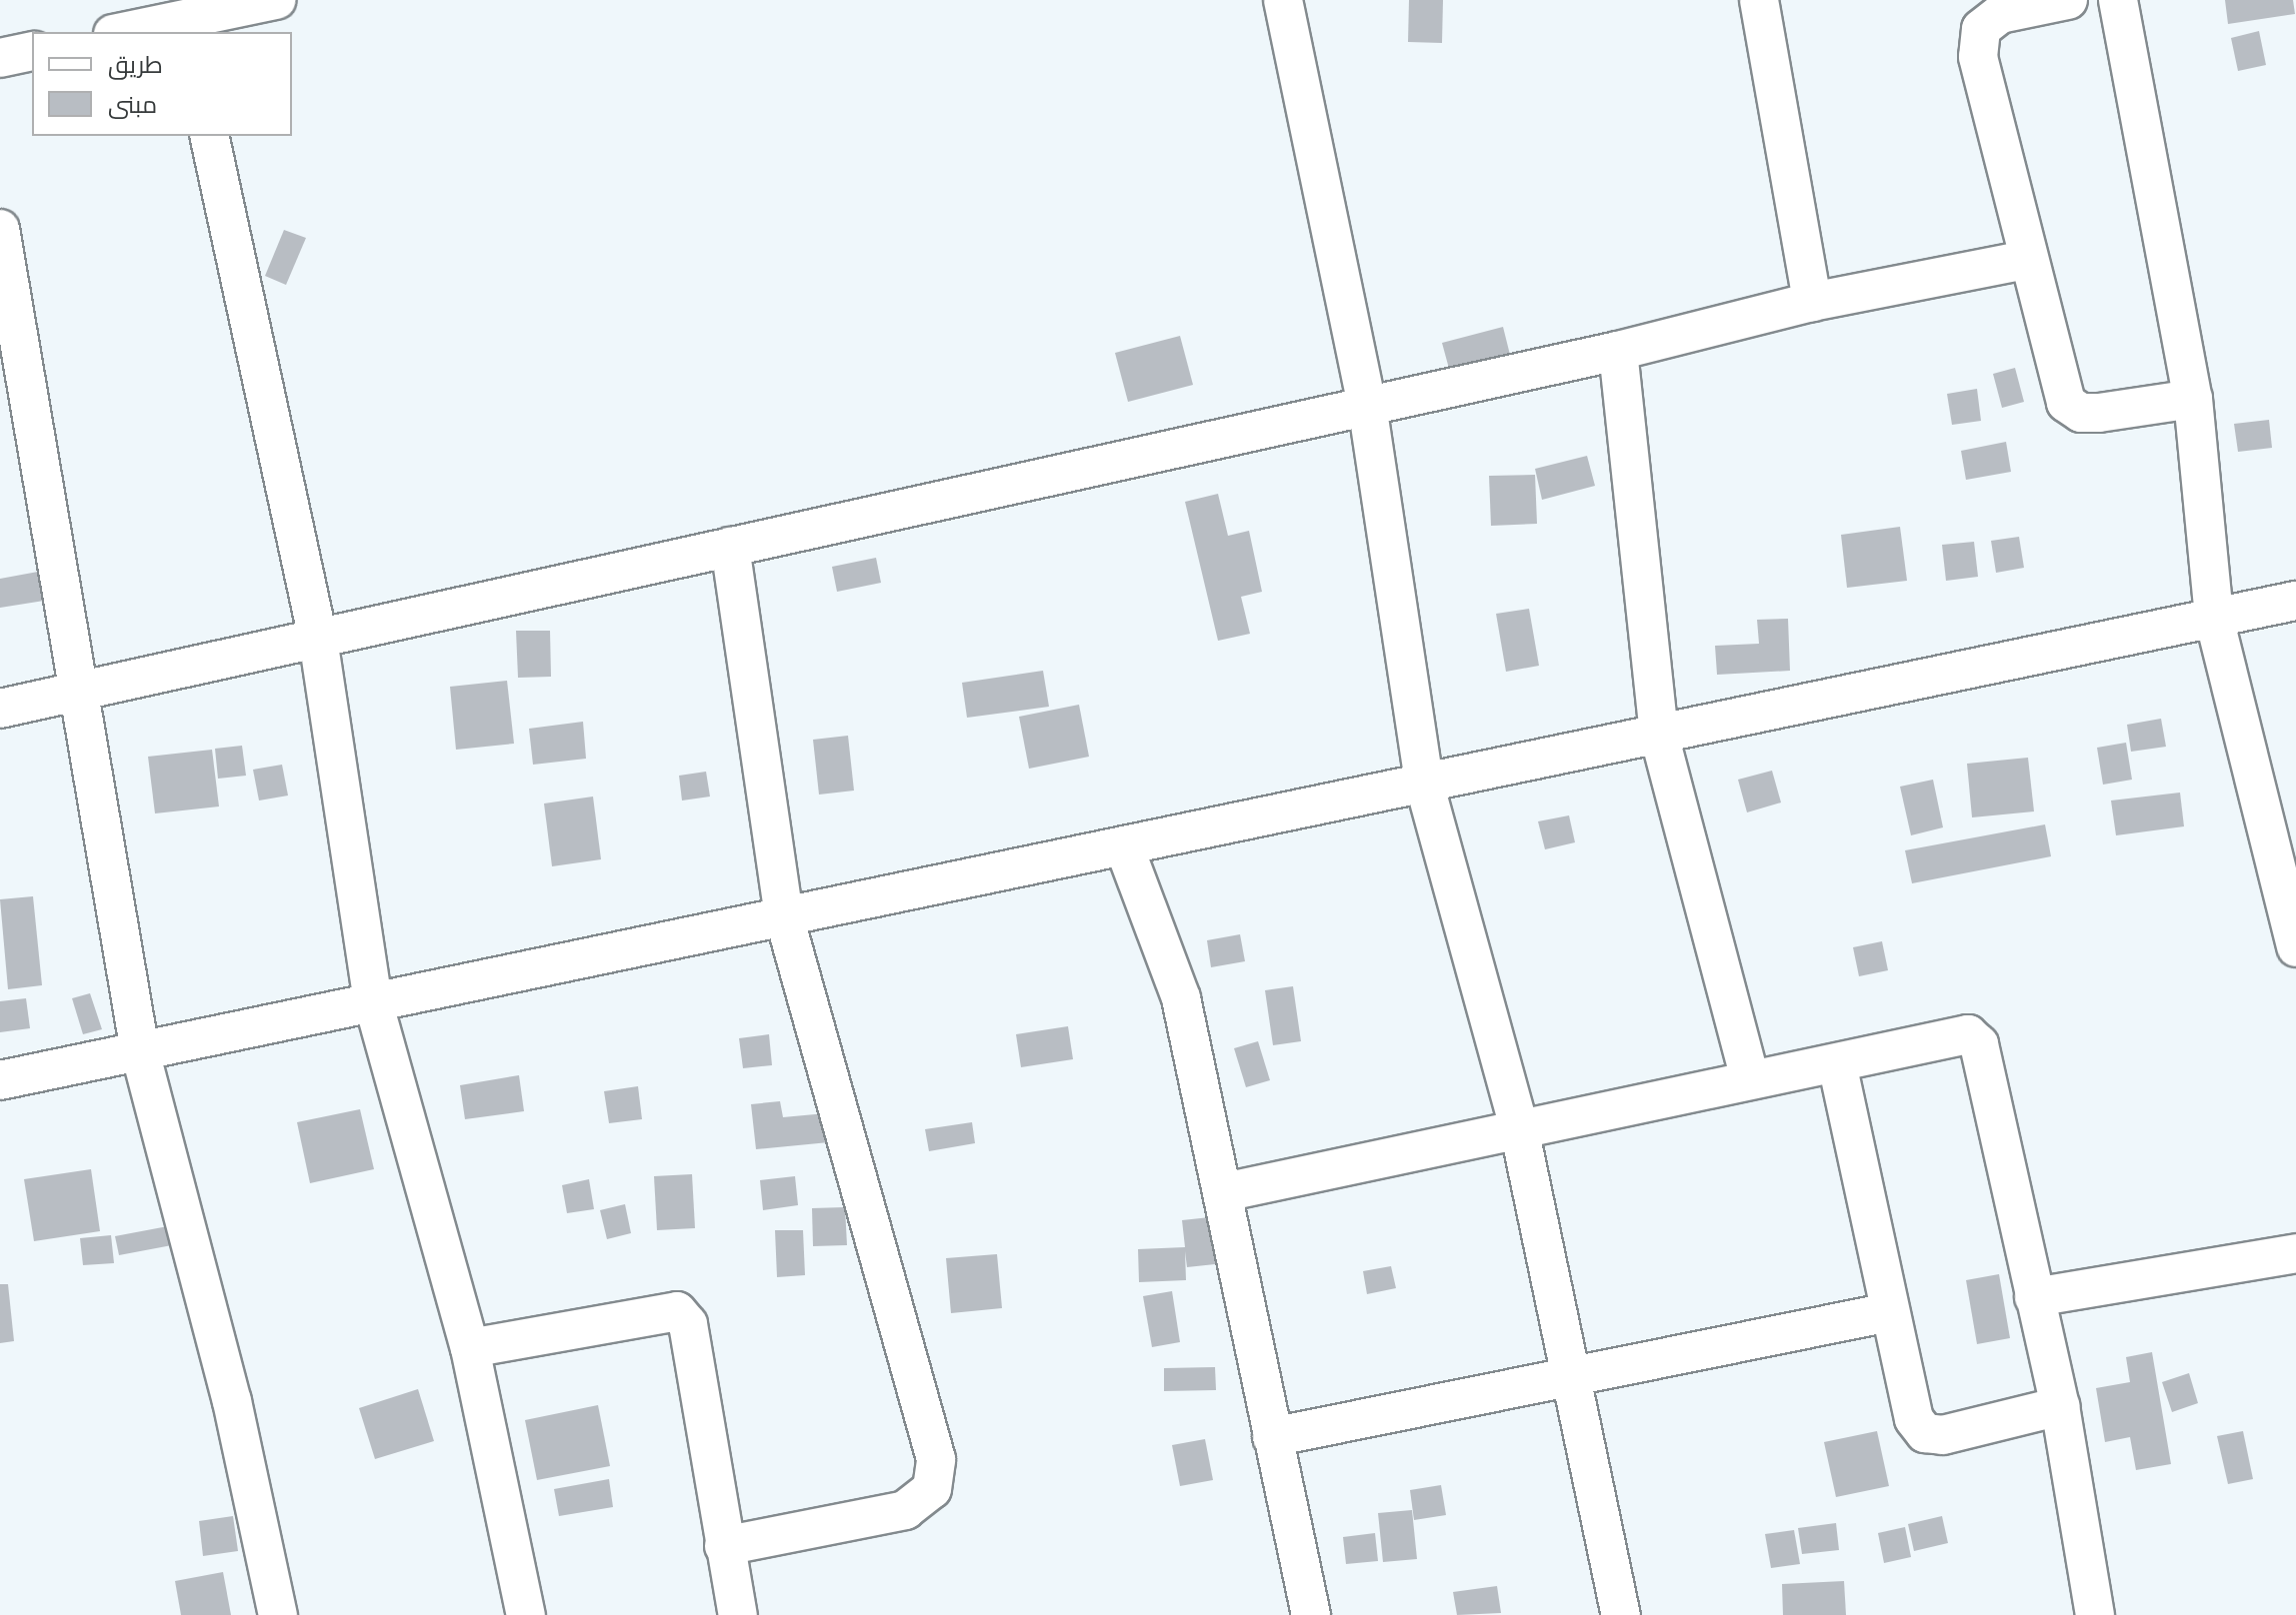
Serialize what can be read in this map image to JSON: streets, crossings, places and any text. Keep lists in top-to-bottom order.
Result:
{
  "legend": ["طريق", "مبنى"]
}
